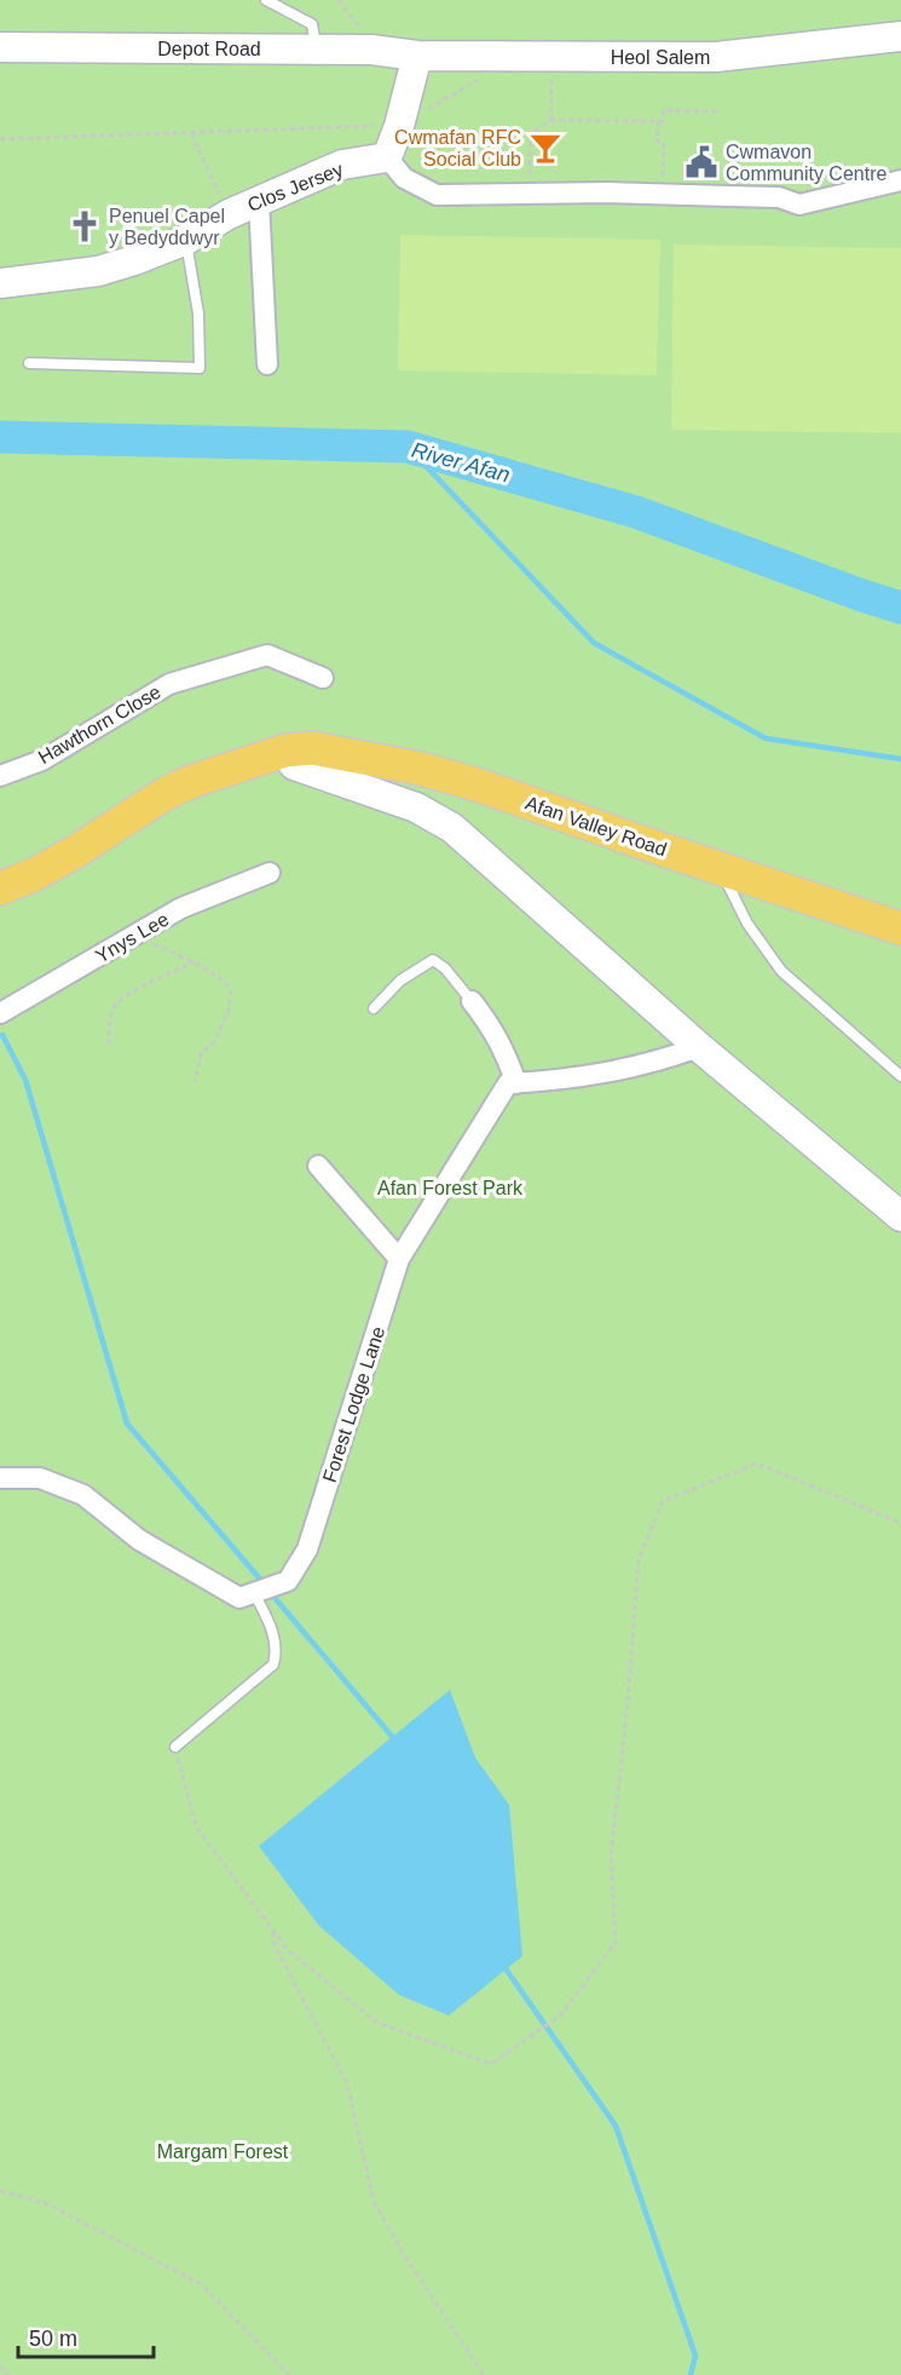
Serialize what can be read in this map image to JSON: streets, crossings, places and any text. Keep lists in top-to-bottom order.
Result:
{
  "streets": {
    "main road": [
      "Depot Road",
      "Heol Salem",
      "Clos Jersey",
      "Afan Valley Road"
    ],
    "street": ["Hawthorn Close", "Ynys Lee", "Forest Lodge Lane"]
  },
  "crossings": [
    ["Depot Road", "Heol Salem"]
  ],
  "water": ["River Afan"],
  "parks": ["Afan Forest Park", "Margam Forest"],
  "places": {
    "bar": ["Cwmafan RFC Social Club"],
    "public building": ["Cwmavon Community Centre"],
    "church": ["Penuel Capel y Bedyddwyr"]
  },
  "scale_bar": "50 m"
}
